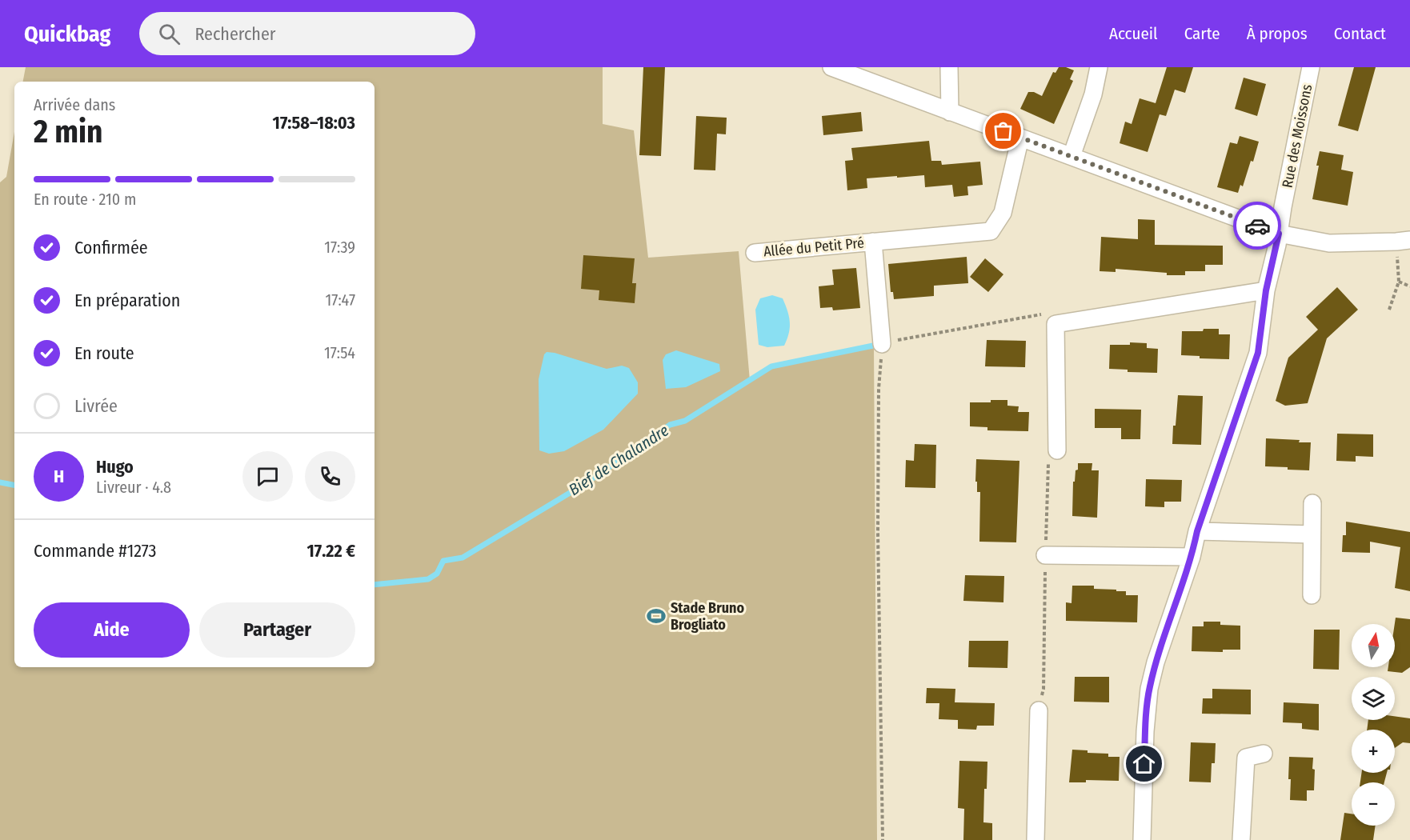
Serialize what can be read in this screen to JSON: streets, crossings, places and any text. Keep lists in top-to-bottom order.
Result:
{
  "streets": {
    "street": ["Rue des Moissons", "Allée du Petit Pré"]
  },
  "water": ["Bief de Chalandre"],
  "places": {
    "sports": ["Stade Bruno Brogliato"]
  },
  "north": "top",
  "page": {
    "header": "Quickbag",
    "search": "Rechercher",
    "nav": [
      "Accueil",
      "Carte",
      "À propos",
      "Contact"
    ],
    "heading": ["2 min", "Arrivée dans", "17:58–18:03"],
    "panel": [
      "Hugo",
      "Livreur · 4.8",
      "Commande #1273",
      "17.22 €"
    ],
    "bar": "En route · 210 m",
    "list": [
      ["Confirmée", "17:39"],
      ["En préparation", "17:47"],
      ["En route", "17:54"],
      "Livrée"
    ],
    "round": "H",
    "buttons": ["Aide", "Partager"],
    "map_buttons": ["+", "−"]
  }
}
